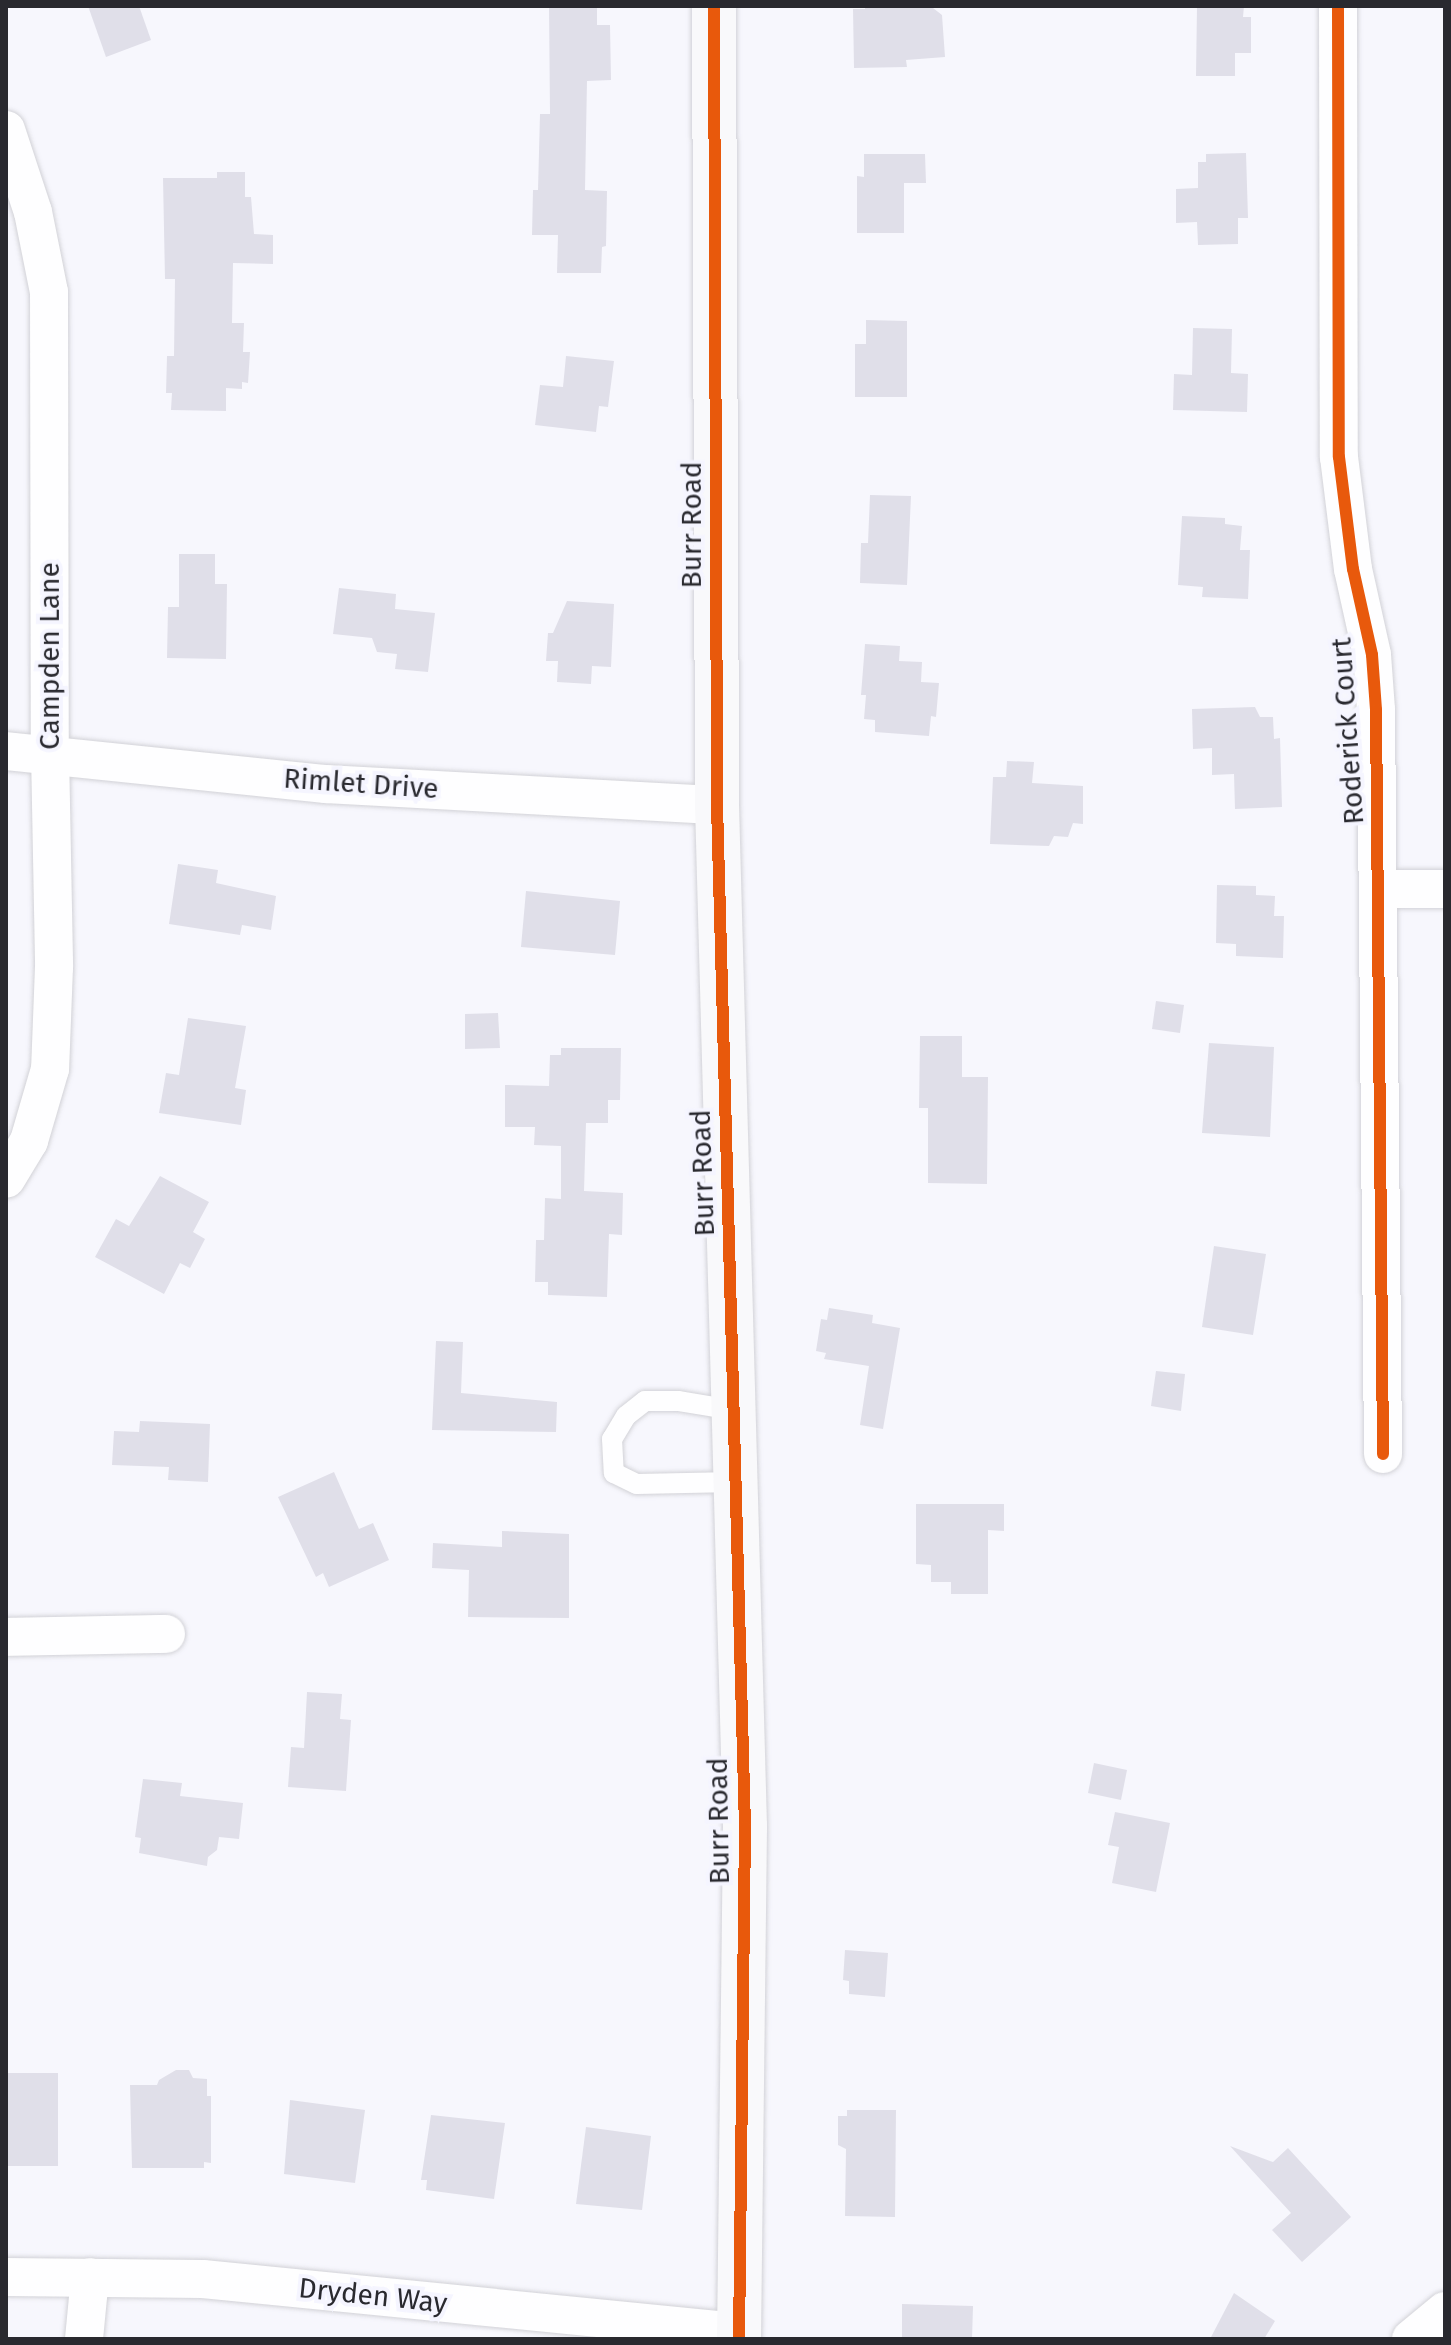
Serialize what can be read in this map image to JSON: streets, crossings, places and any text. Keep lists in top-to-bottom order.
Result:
{
  "streets": {
    "street": [
      "Burr Road",
      "Campden Lane",
      "Roderick Court",
      "Rimlet Drive",
      "Dryden Way"
    ]
  },
  "crossings": [
    ["Burr Road", "Rimlet Drive"],
    ["Burr Road", "Dryden Way"],
    ["Campden Lane", "Rimlet Drive"]
  ]
}
